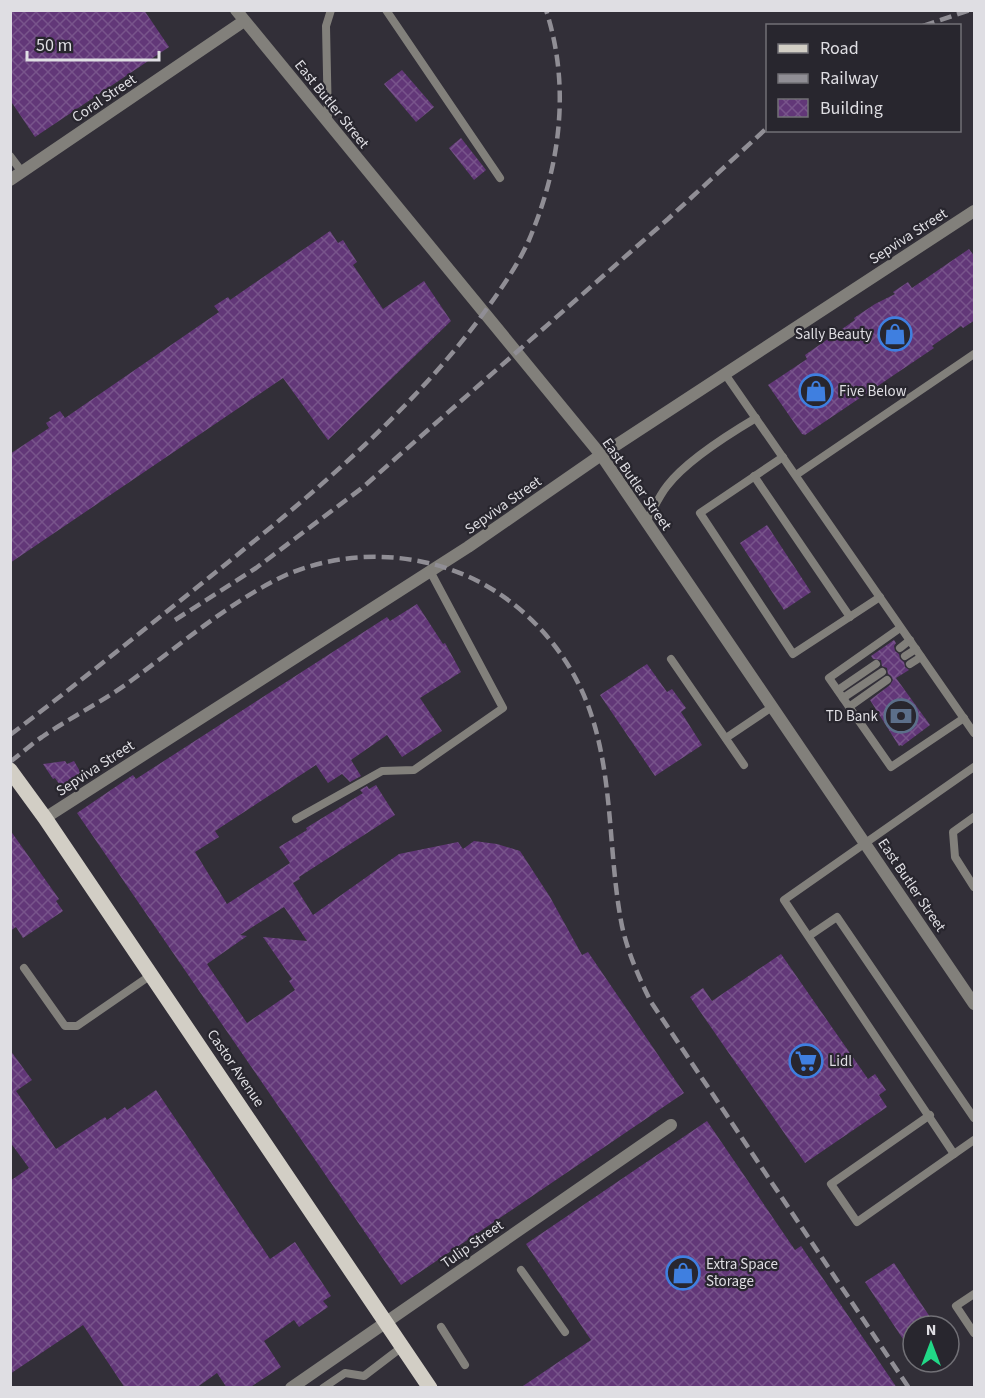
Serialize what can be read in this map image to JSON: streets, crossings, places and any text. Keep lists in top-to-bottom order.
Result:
{
  "streets": {
    "main road": ["Castor Avenue"],
    "street": [
      "Coral Street",
      "East Butler Street",
      "Sepviva Street",
      "Tulip Street"
    ]
  },
  "crossings": [
    ["Coral Street", "East Butler Street"],
    ["East Butler Street", "Sepviva Street"],
    ["Sepviva Street", "Castor Avenue"],
    ["Castor Avenue", "Tulip Street"]
  ],
  "places": {
    "shop": ["Sally Beauty", "Five Below", "Extra Space Storage"],
    "bank": ["TD Bank"],
    "supermarket": ["Lidl"]
  },
  "legend": ["Road", "Railway", "Building"],
  "scale_bar": "50 m",
  "north": "top"
}
